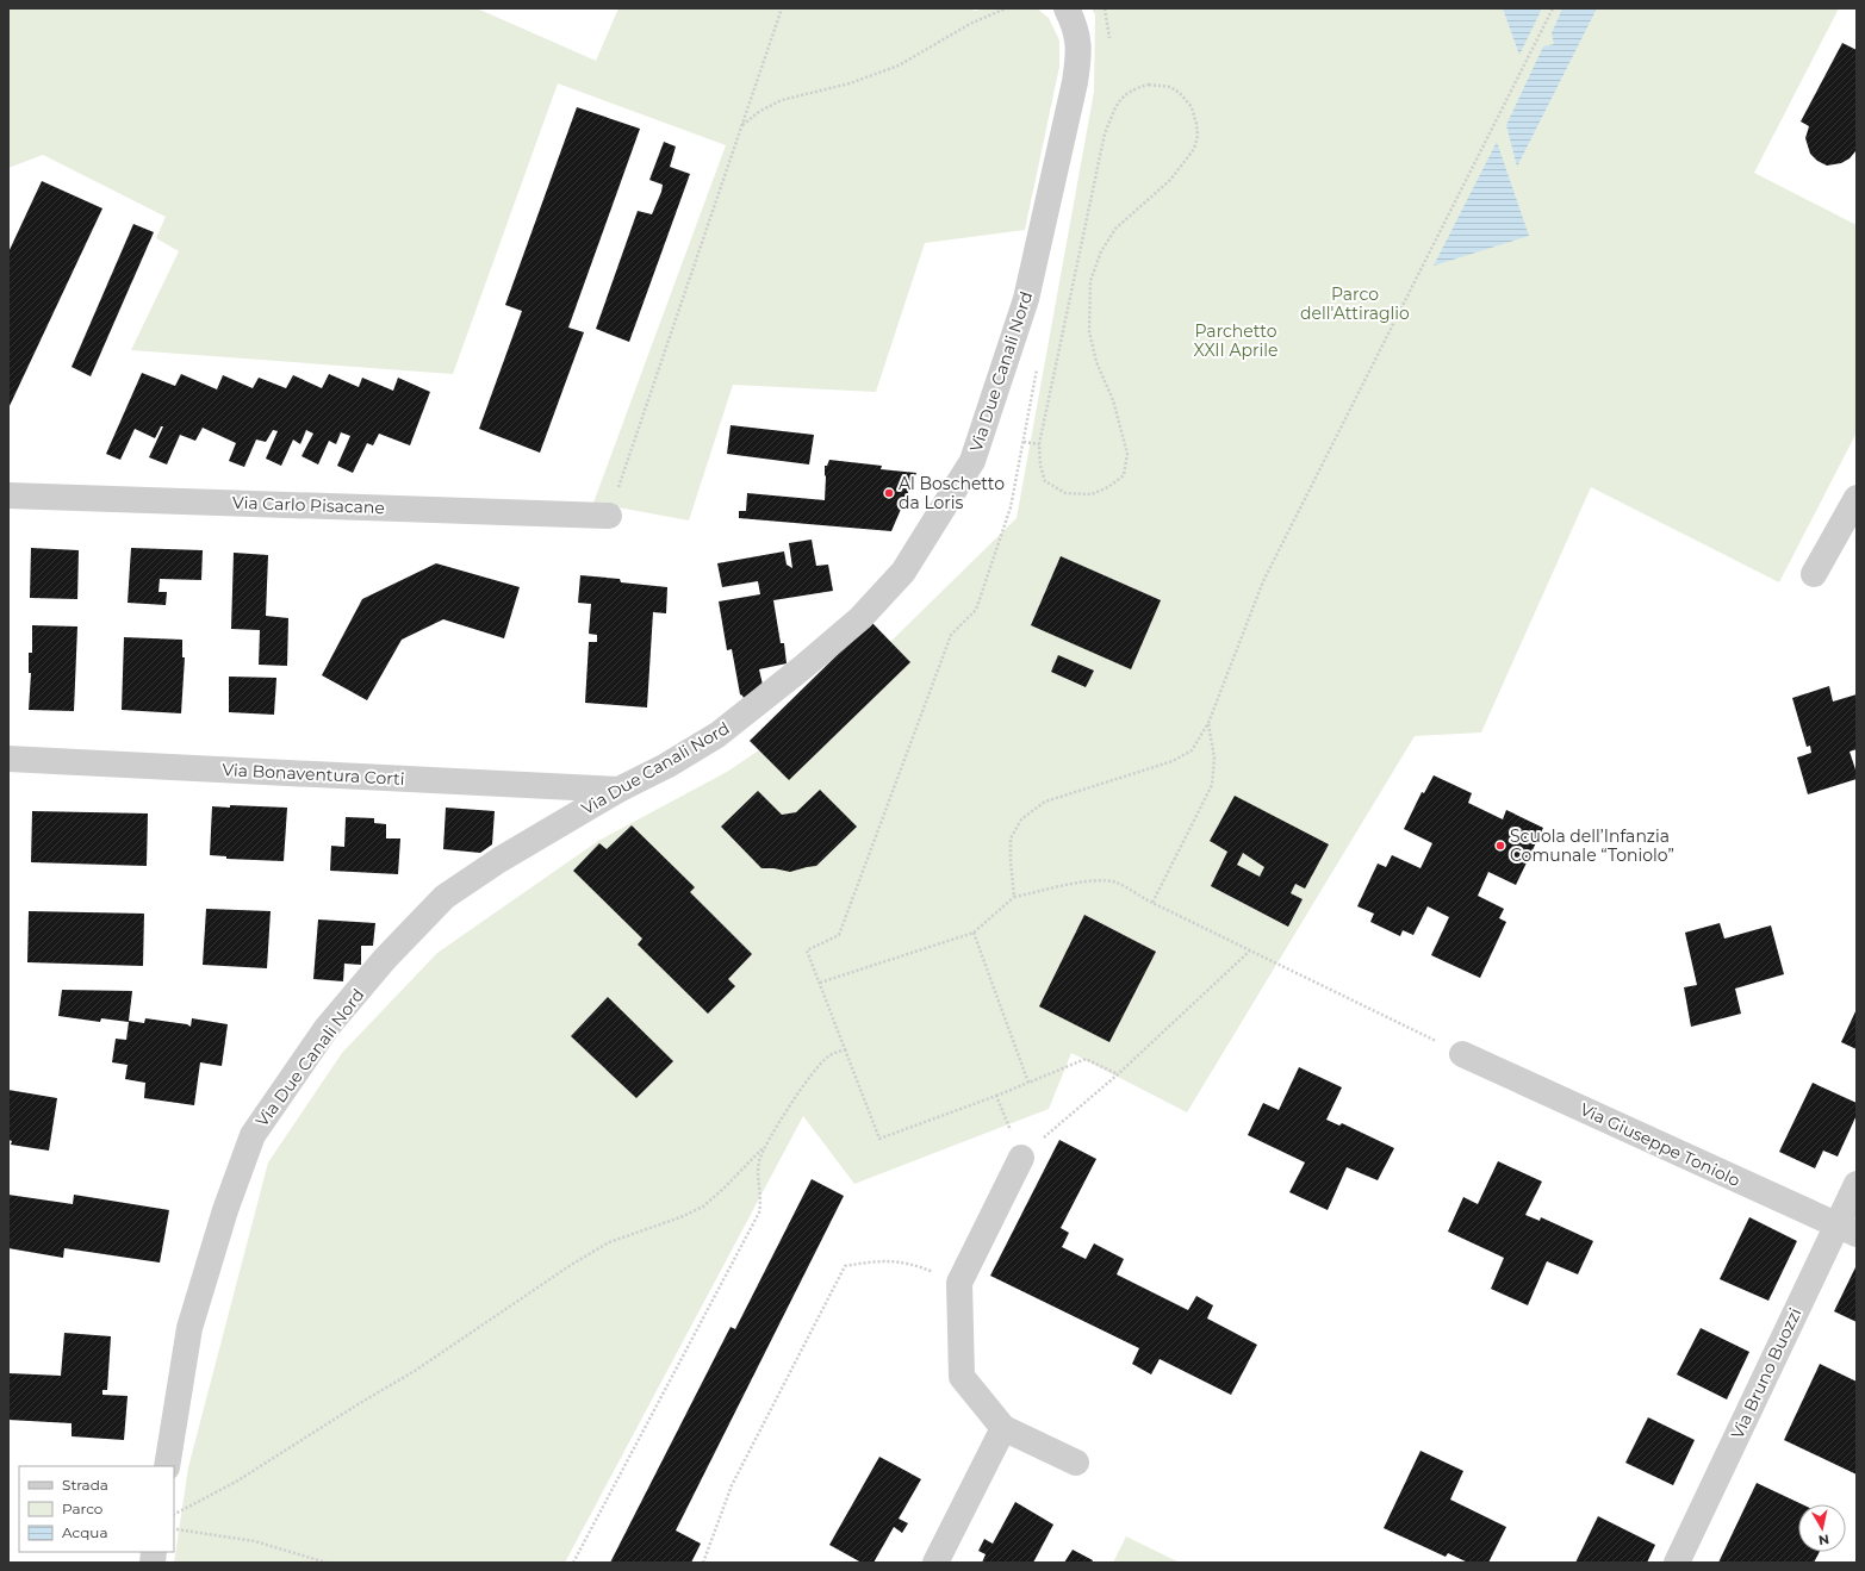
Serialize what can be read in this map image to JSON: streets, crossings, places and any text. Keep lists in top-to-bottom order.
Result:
{
  "streets": {
    "street": [
      "Via Due Canali Nord",
      "Via Carlo Pisacane",
      "Via Bonaventura Corti",
      "Via Giuseppe Toniolo",
      "Via Bruno Buozzi"
    ]
  },
  "crossings": [
    ["Via Due Canali Nord", "Via Bonaventura Corti"],
    ["Via Giuseppe Toniolo", "Via Bruno Buozzi"]
  ],
  "parks": ["Parco dell'Attiraglio", "Parchetto XXII Aprile"],
  "places": ["Al Boschetto da Loris", "Scuola dell’Infanzia Comunale “Toniolo”"],
  "legend": ["Strada", "Parco", "Acqua"],
  "north": "bottom"
}
